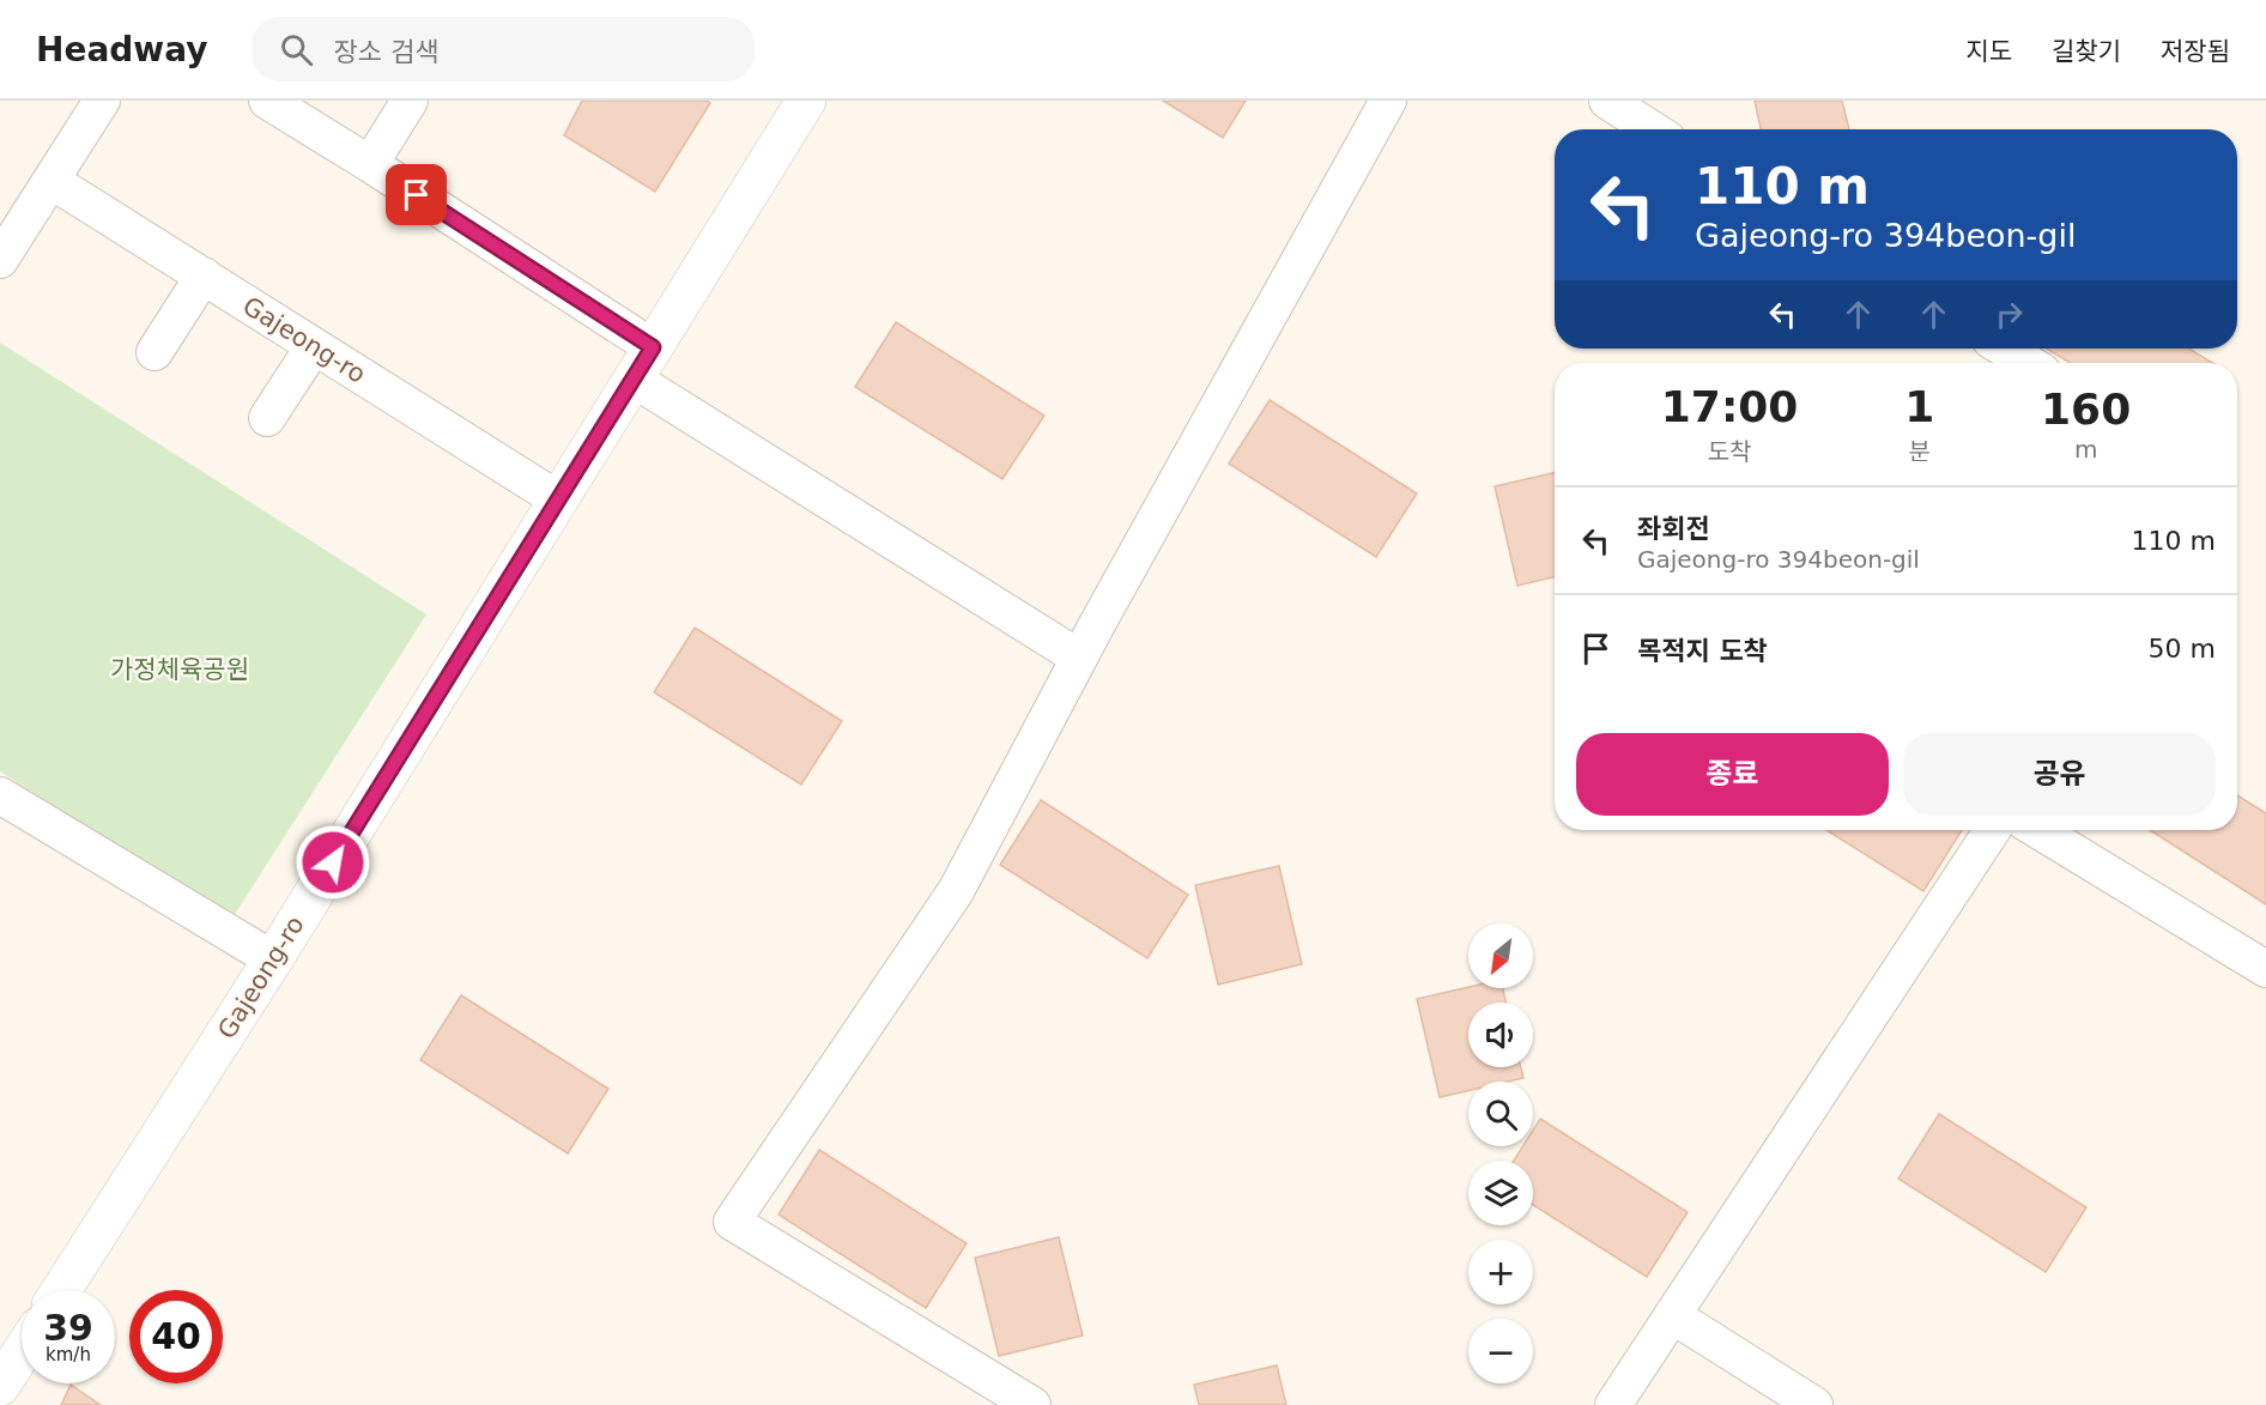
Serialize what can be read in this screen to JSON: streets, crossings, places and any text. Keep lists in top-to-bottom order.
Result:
{
  "streets": {
    "street": ["Gajeong-ro"]
  },
  "parks": ["가정체육공원"],
  "north": "bottom left",
  "page": {
    "header": "Headway",
    "search": "장소 검색",
    "nav": ["지도", "길찾기", "저장됨"],
    "turn": ["110 m", "Gajeong-ro 394beon-gil"],
    "eta": [
      "17:00",
      "도착",
      "1",
      "분",
      "160",
      "m"
    ],
    "list": [
      {
        "name": "좌회전",
        "note": "Gajeong-ro 394beon-gil",
        "value": "110 m"
      },
      {
        "name": "목적지 도착",
        "value": "50 m"
      }
    ],
    "buttons": ["종료", "공유"],
    "map_buttons": ["+", "−"],
    "speed": "39 km/h",
    "limit": "40"
  }
}
